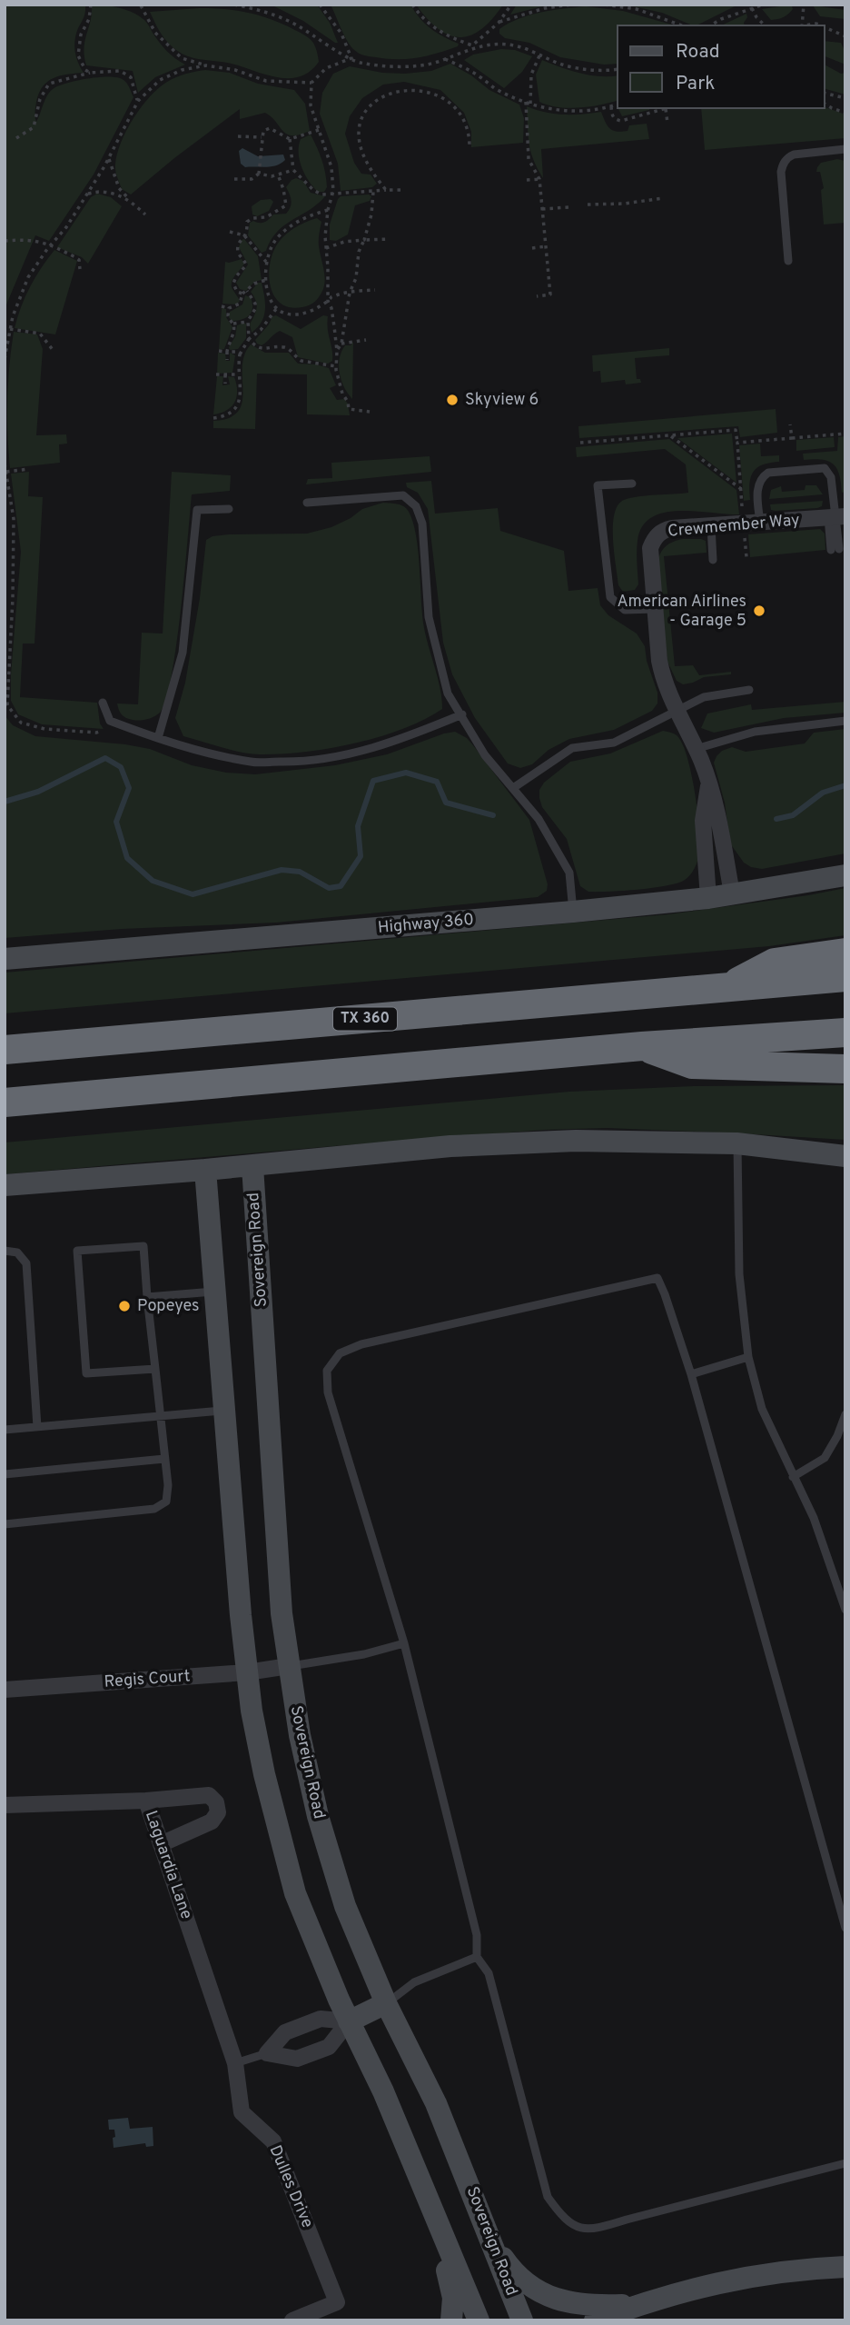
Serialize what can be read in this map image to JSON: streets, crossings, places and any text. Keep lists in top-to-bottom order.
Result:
{
  "streets": {
    "highway": ["TX 360"],
    "street": [
      "Crewmember Way",
      "Highway 360",
      "Sovereign Road",
      "Regis Court",
      "Laguardia Lane",
      "Dulles Drive"
    ]
  },
  "crossings": [
    ["Crewmember Way", "Highway 360"],
    ["Sovereign Road", "Regis Court"],
    ["Laguardia Lane", "Dulles Drive"]
  ],
  "places": ["Skyview 6", "American Airlines - Garage 5", "Popeyes"],
  "legend": ["Road", "Park"]
}
